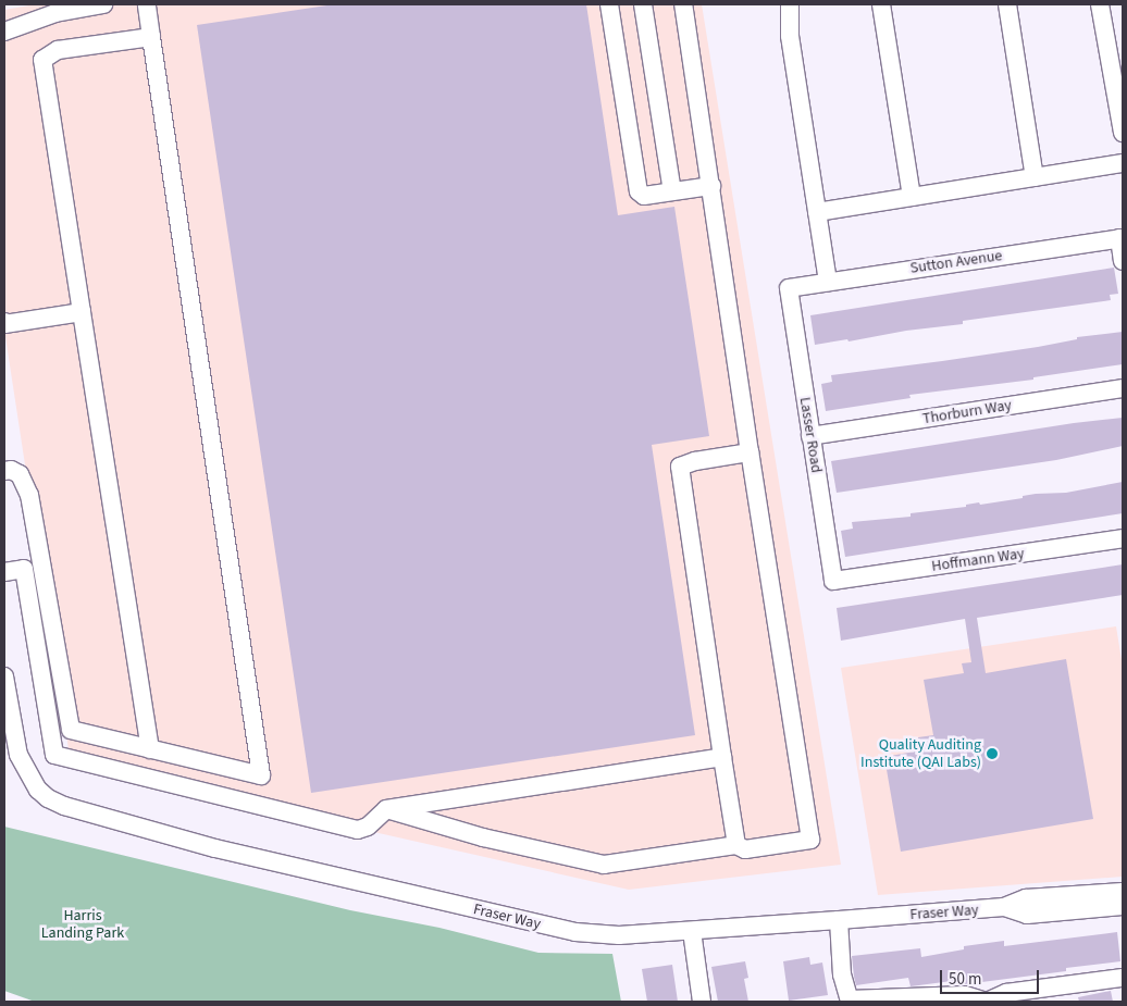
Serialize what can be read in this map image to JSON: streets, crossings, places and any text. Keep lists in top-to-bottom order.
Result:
{
  "streets": {
    "street": [
      "Sutton Avenue",
      "Thorburn Way",
      "Lasser Road",
      "Hoffmann Way",
      "Fraser Way"
    ]
  },
  "crossings": [
    ["Sutton Avenue", "Lasser Road"],
    ["Thorburn Way", "Lasser Road"],
    ["Lasser Road", "Hoffmann Way"]
  ],
  "parks": ["Harris Landing Park"],
  "places": ["Quality Auditing Institute (QAI Labs)"],
  "scale_bar": "50 m"
}
